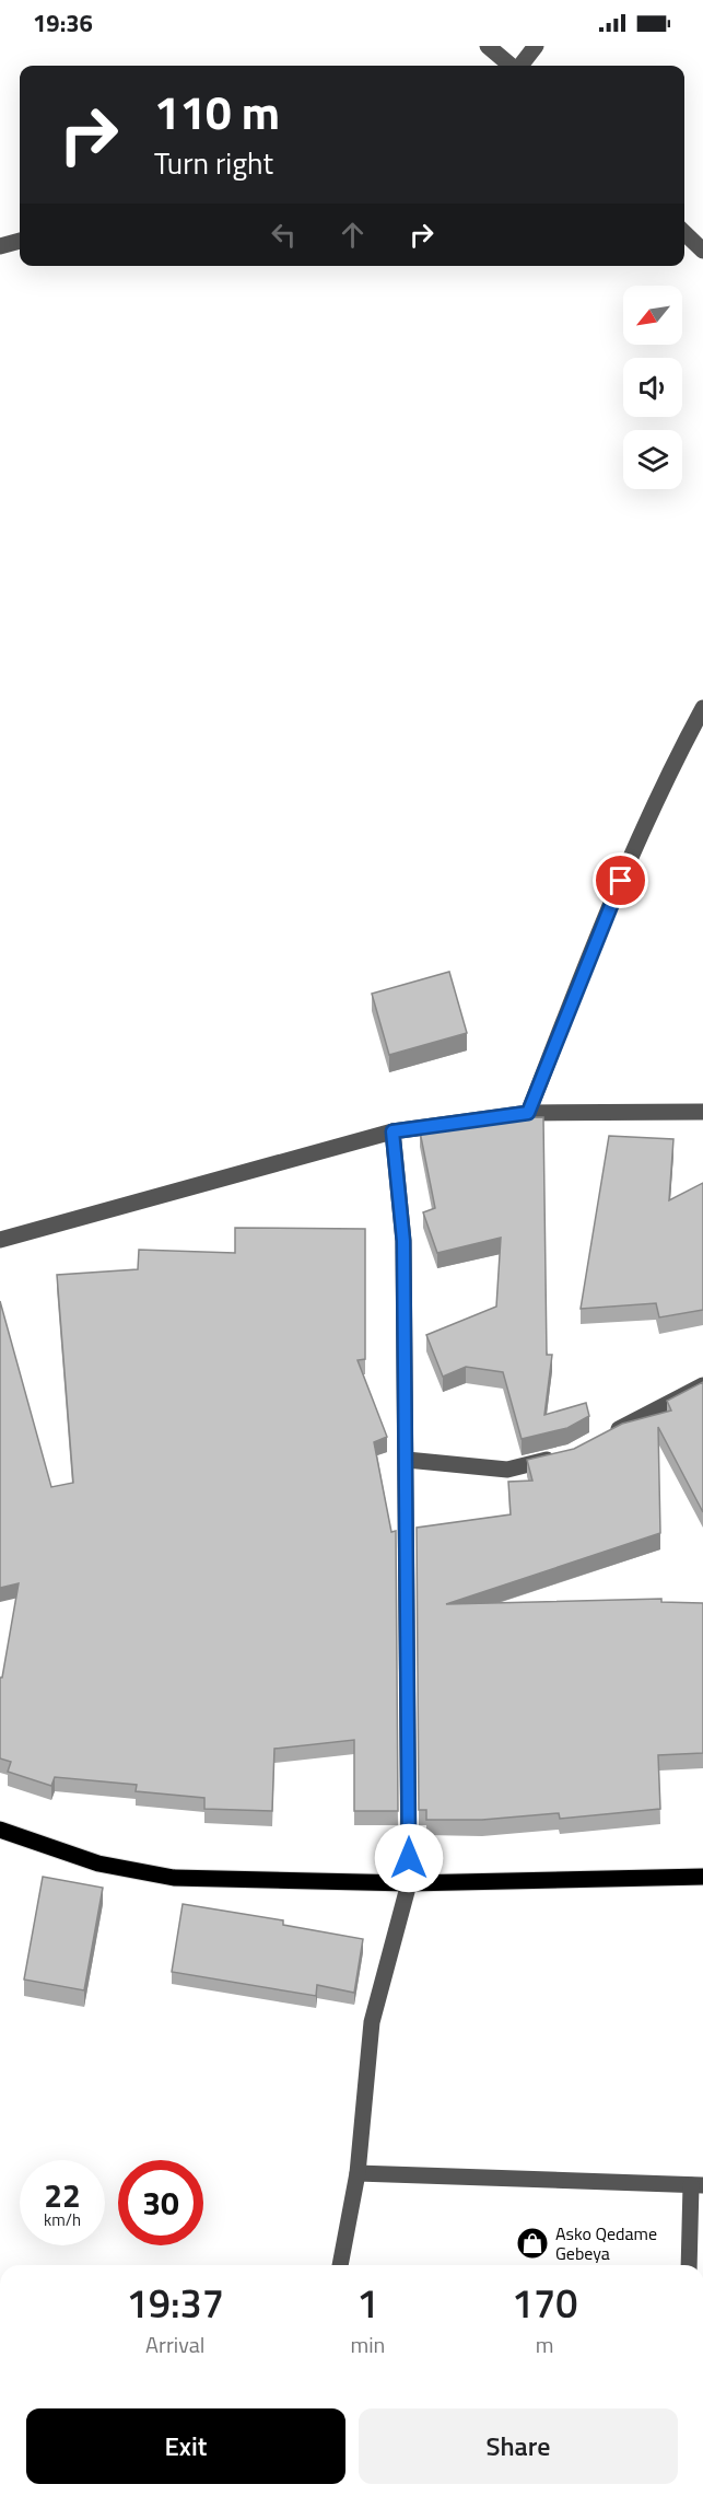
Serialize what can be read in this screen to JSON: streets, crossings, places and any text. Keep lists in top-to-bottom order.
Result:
{
  "places": {
    "shop": ["Asko Qedame Gebeya"]
  },
  "north": "bottom left",
  "page": {
    "status": "19:36",
    "turn": ["110 m", "Turn right"],
    "speed": "22 km/h",
    "limit": "30",
    "eta": [
      "19:37",
      "Arrival",
      "1",
      "min",
      "170",
      "m"
    ],
    "buttons": ["Exit", "Share"]
  }
}
